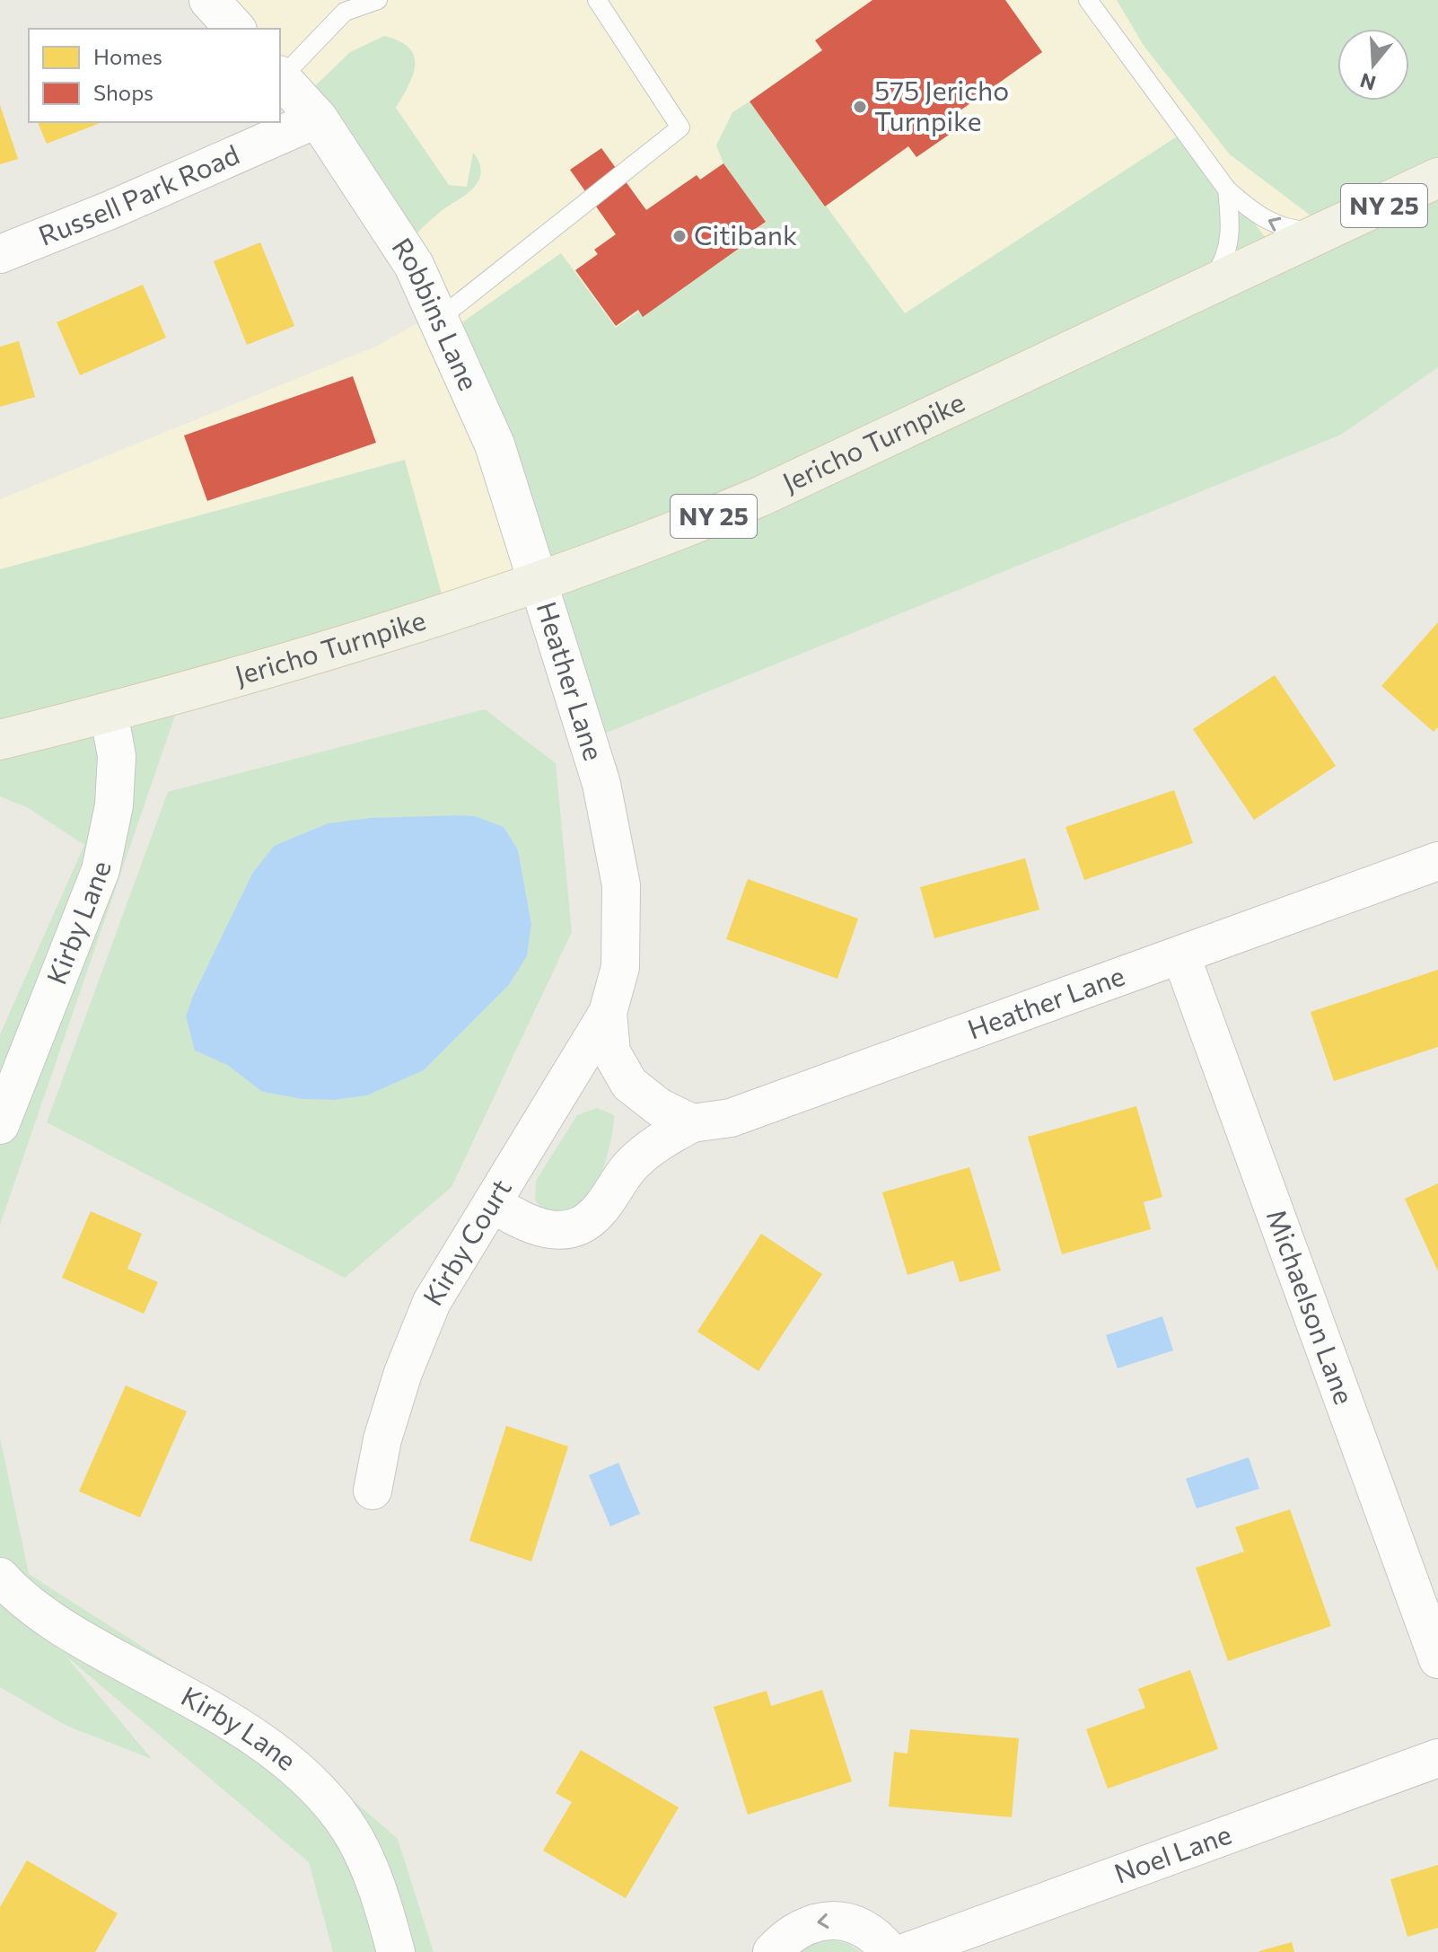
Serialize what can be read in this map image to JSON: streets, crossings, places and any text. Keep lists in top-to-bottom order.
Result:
{
  "streets": {
    "main road": ["NY 25", "Jericho Turnpike"],
    "street": [
      "Russell Park Road",
      "Robbins Lane",
      "Heather Lane",
      "Kirby Lane",
      "Kirby Court",
      "Michaelson Lane",
      "Noel Lane"
    ]
  },
  "crossings": [
    ["Russell Park Road", "Robbins Lane"],
    ["Robbins Lane", "Jericho Turnpike"],
    ["Robbins Lane", "Heather Lane"],
    ["Jericho Turnpike", "Heather Lane"],
    ["Jericho Turnpike", "Kirby Lane"],
    ["Heather Lane", "Kirby Court"],
    ["Heather Lane", "Michaelson Lane"]
  ],
  "places": ["575 Jericho Turnpike", "Citibank"],
  "legend": ["Homes", "Shops"],
  "north": "bottom"
}
